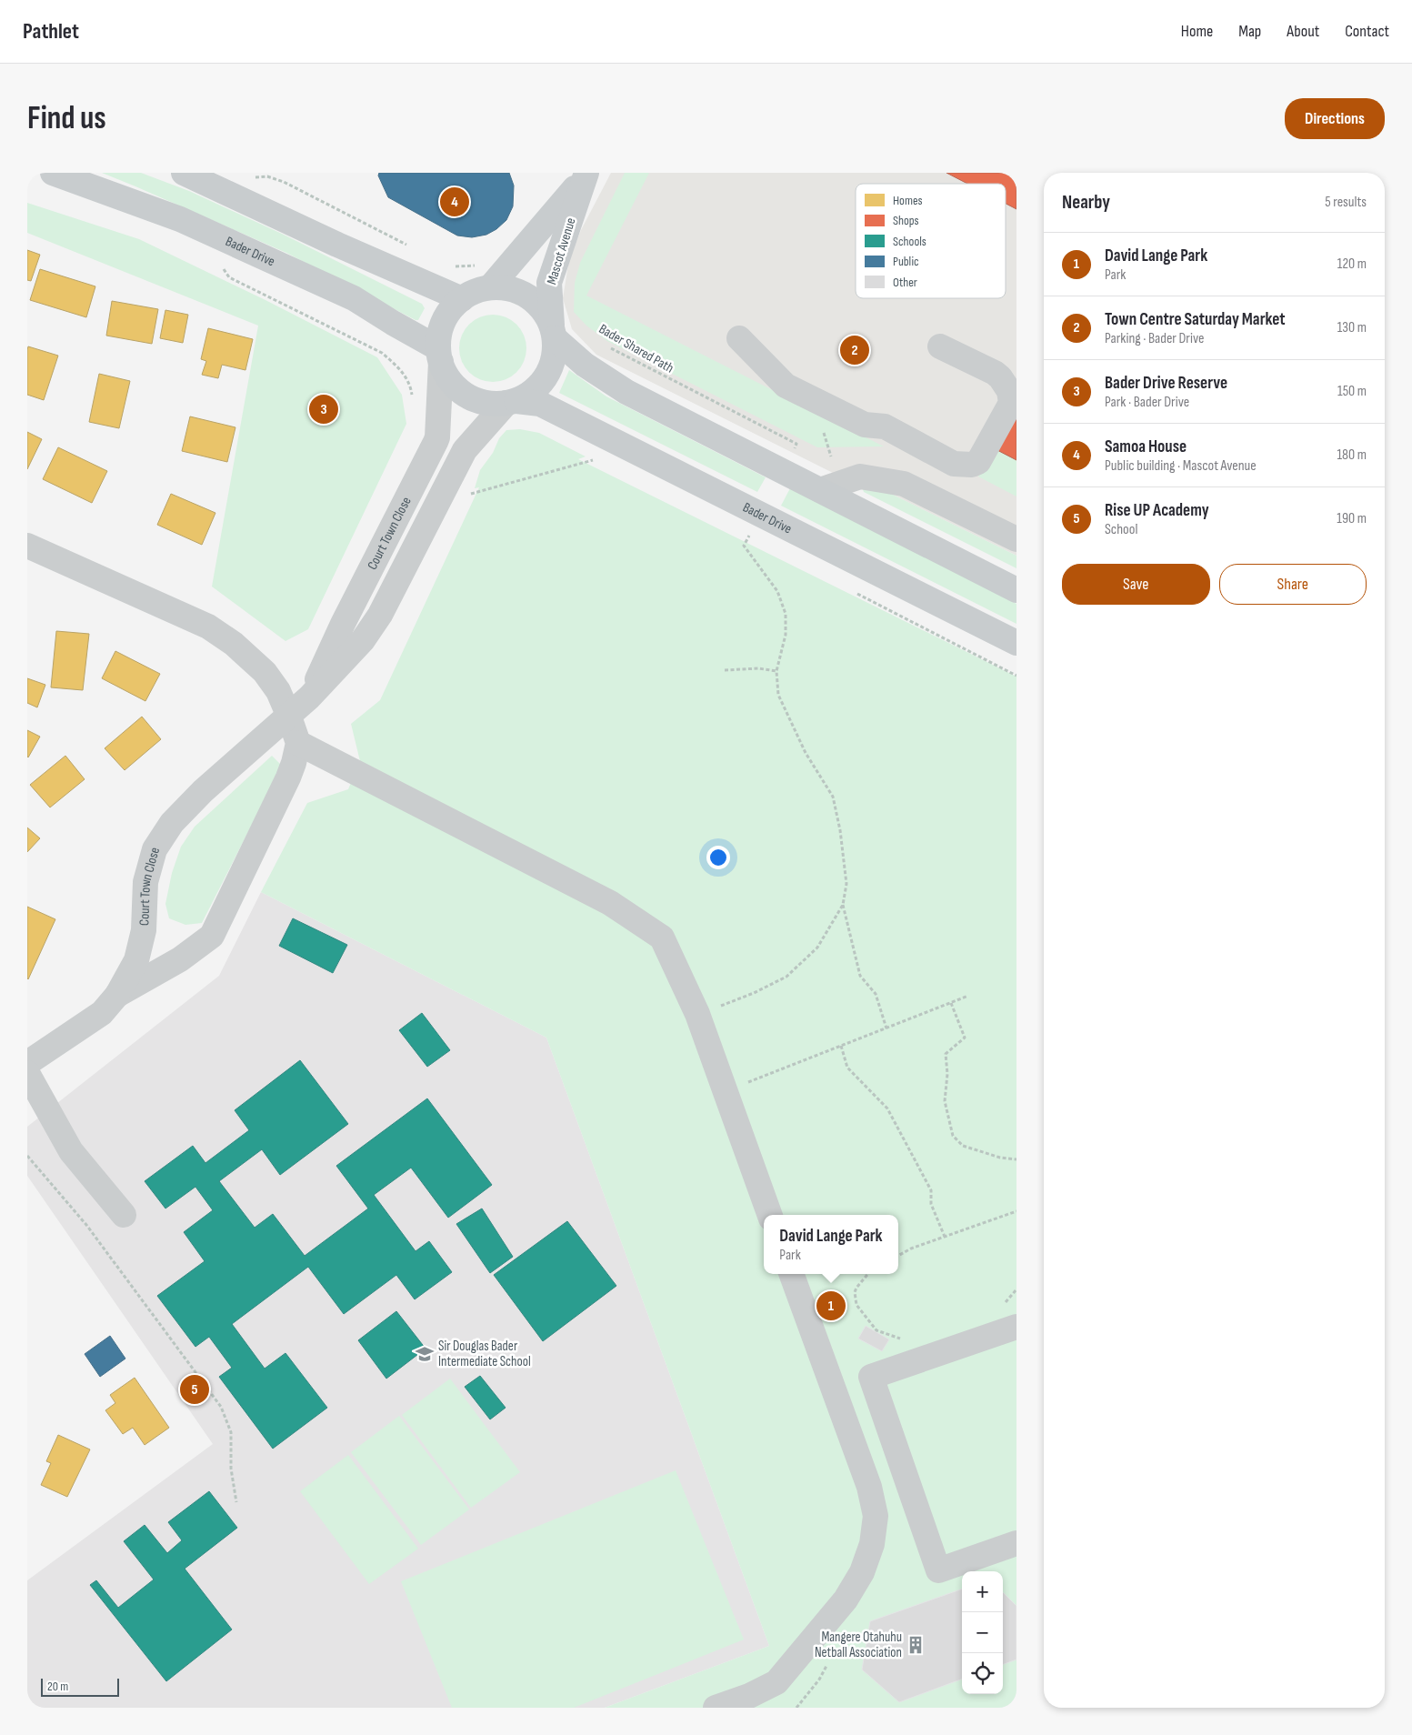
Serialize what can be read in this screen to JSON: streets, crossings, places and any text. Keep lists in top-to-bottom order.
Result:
{
  "streets": {
    "main road": ["Bader Drive", "Mascot Avenue"],
    "street": ["Court Town Close"],
    "path": ["Bader Shared Path"]
  },
  "crossings": [
    ["Bader Drive", "Mascot Avenue"],
    ["Bader Drive", "Court Town Close"],
    ["Mascot Avenue", "Court Town Close"]
  ],
  "places": {
    "school or university": ["Sir Douglas Bader Intermediate School"],
    "building": ["Mangere Otahuhu Netball Association"]
  },
  "legend": [
    "Homes",
    "Shops",
    "Schools",
    "Public",
    "Other"
  ],
  "scale_bar": "20 m",
  "page": {
    "header": "Pathlet",
    "nav": [
      "Home",
      "Map",
      "About",
      "Contact"
    ],
    "buttons": [
      "Directions",
      ["Save", "Share"]
    ],
    "title": "Find us",
    "heading": ["Nearby", "5 results"],
    "pins": [
      "4",
      "2",
      "3",
      "1",
      "5"
    ],
    "list": [
      {
        "mark": "1",
        "name": "David Lange Park",
        "note": "Park",
        "value": "120 m"
      },
      {
        "mark": "2",
        "name": "Town Centre Saturday Market",
        "note": "Parking · Bader Drive",
        "value": "130 m"
      },
      {
        "mark": "3",
        "name": "Bader Drive Reserve",
        "note": "Park · Bader Drive",
        "value": "150 m"
      },
      {
        "mark": "4",
        "name": "Samoa House",
        "note": "Public building · Mascot Avenue",
        "value": "180 m"
      },
      {
        "mark": "5",
        "name": "Rise UP Academy",
        "note": "School",
        "value": "190 m"
      }
    ],
    "popup": ["David Lange Park", "Park"],
    "map_buttons": ["+", "−"],
    "scale": "20 m"
  }
}
